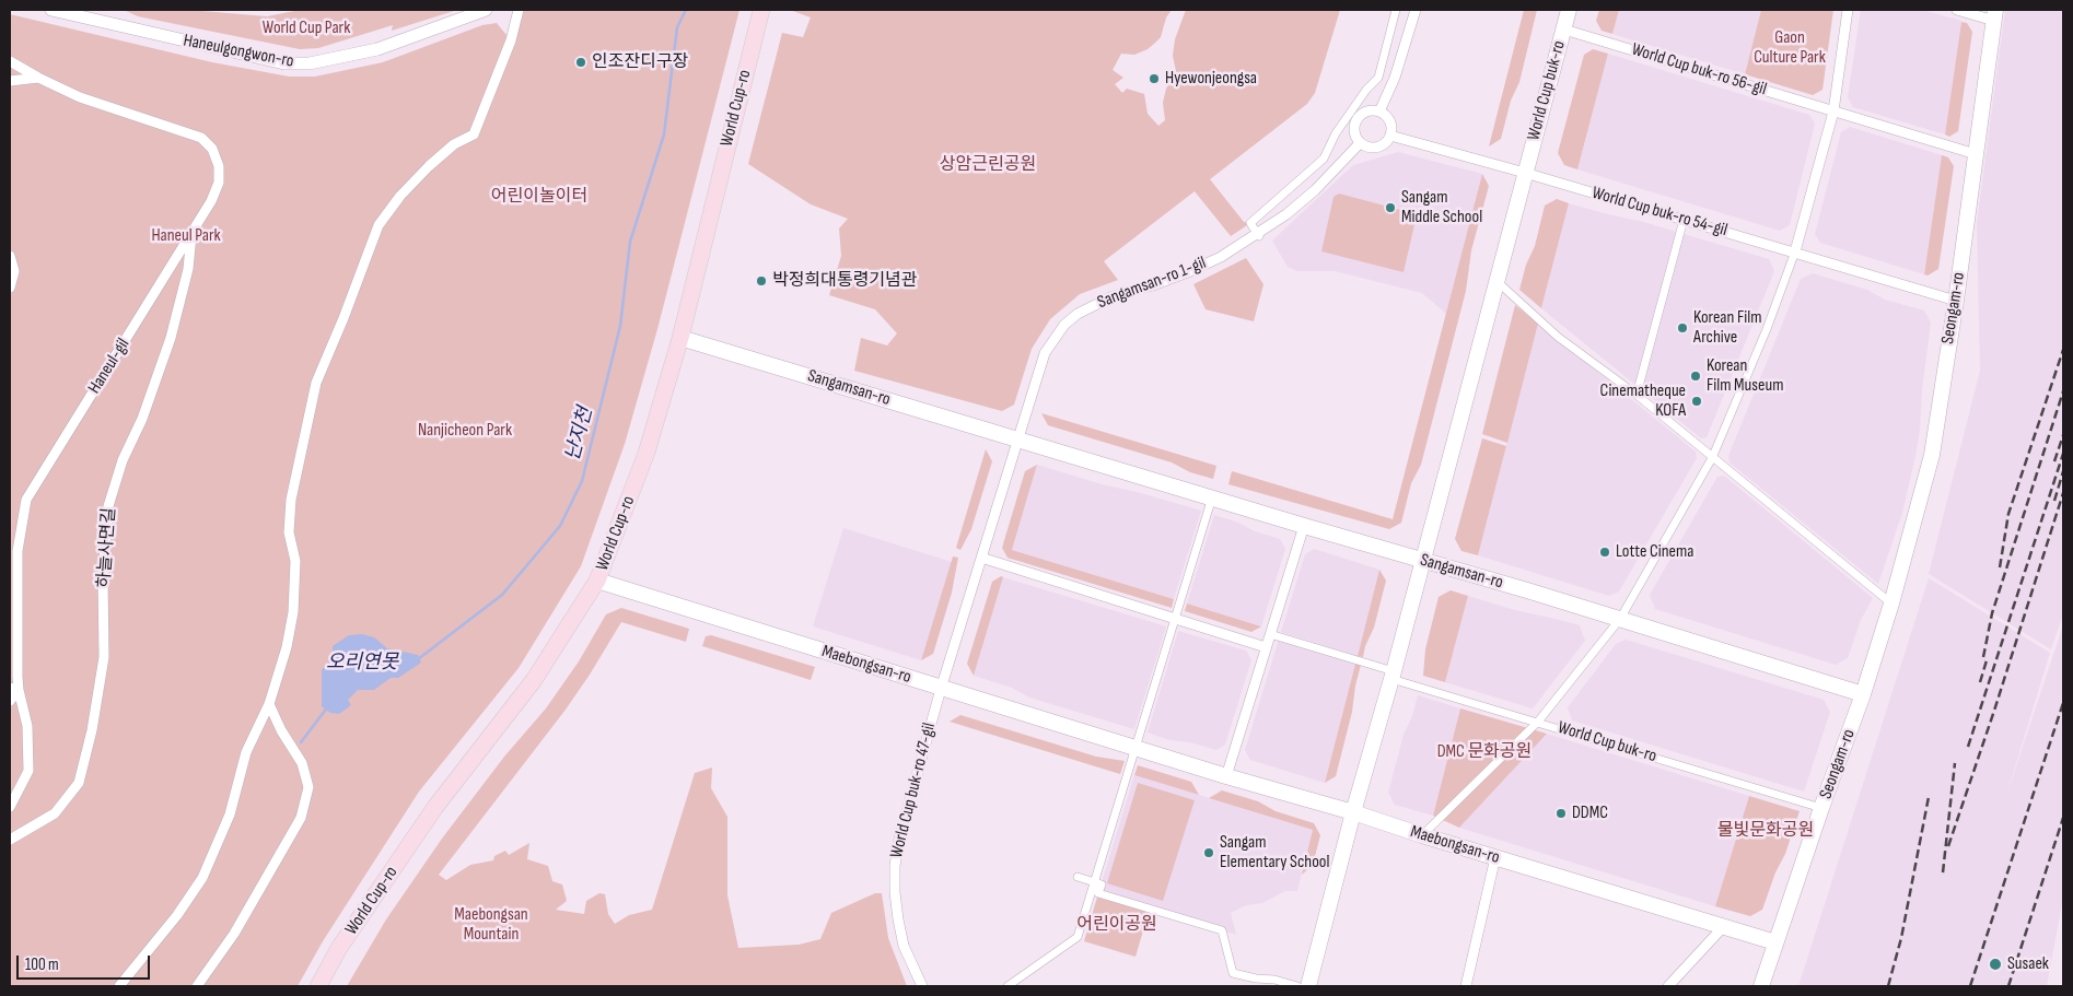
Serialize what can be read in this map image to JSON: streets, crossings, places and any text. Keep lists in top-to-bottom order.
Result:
{
  "streets": {
    "main road": [
      "World Cup buk-ro",
      "World Cup-ro",
      "Seongam-ro",
      "Sangamsan-ro",
      "Maebongsan-ro"
    ],
    "street": [
      "Haneulgongwon-ro",
      "World Cup buk-ro 56-gil",
      "World Cup buk-ro 54-gil",
      "Sangamsan-ro 1-gil",
      "Haneul-gil",
      "하늘사면길",
      "World Cup buk-ro 47-gil"
    ]
  },
  "crossings": [
    ["World Cup buk-ro 56-gil", "World Cup buk-ro"],
    ["World Cup buk-ro 56-gil", "Seongam-ro"],
    ["World Cup buk-ro", "World Cup buk-ro 54-gil"],
    ["World Cup buk-ro", "Seongam-ro"],
    ["World Cup buk-ro", "Sangamsan-ro"],
    ["World Cup buk-ro", "Maebongsan-ro"],
    ["World Cup-ro", "Sangamsan-ro"],
    ["World Cup-ro", "Maebongsan-ro"],
    ["World Cup buk-ro 54-gil", "Seongam-ro"],
    ["Sangamsan-ro 1-gil", "Sangamsan-ro"],
    ["Seongam-ro", "Sangamsan-ro"],
    ["Seongam-ro", "Maebongsan-ro"],
    ["Haneul-gil", "하늘사면길"],
    ["Maebongsan-ro", "World Cup buk-ro 47-gil"]
  ],
  "water": ["난지천", "오리연못"],
  "parks": [
    "World Cup Park",
    "Gaon Culture Park",
    "상암근린공원",
    "어린이놀이터",
    "Haneul Park",
    "Nanjicheon Park",
    "DMC 문화공원",
    "물빛문화공원",
    "Maebongsan Mountain",
    "어린이공원"
  ],
  "places": [
    "인조잔디구장",
    "Hyewonjeongsa",
    "Sangam Middle School",
    "박정희대통령기념관",
    "Korean Film Archive",
    "Korean Film Museum",
    "Cinematheque KOFA",
    "Lotte Cinema",
    "DDMC",
    "Sangam Elementary School",
    "Susaek"
  ],
  "scale_bar": "100 m"
}
